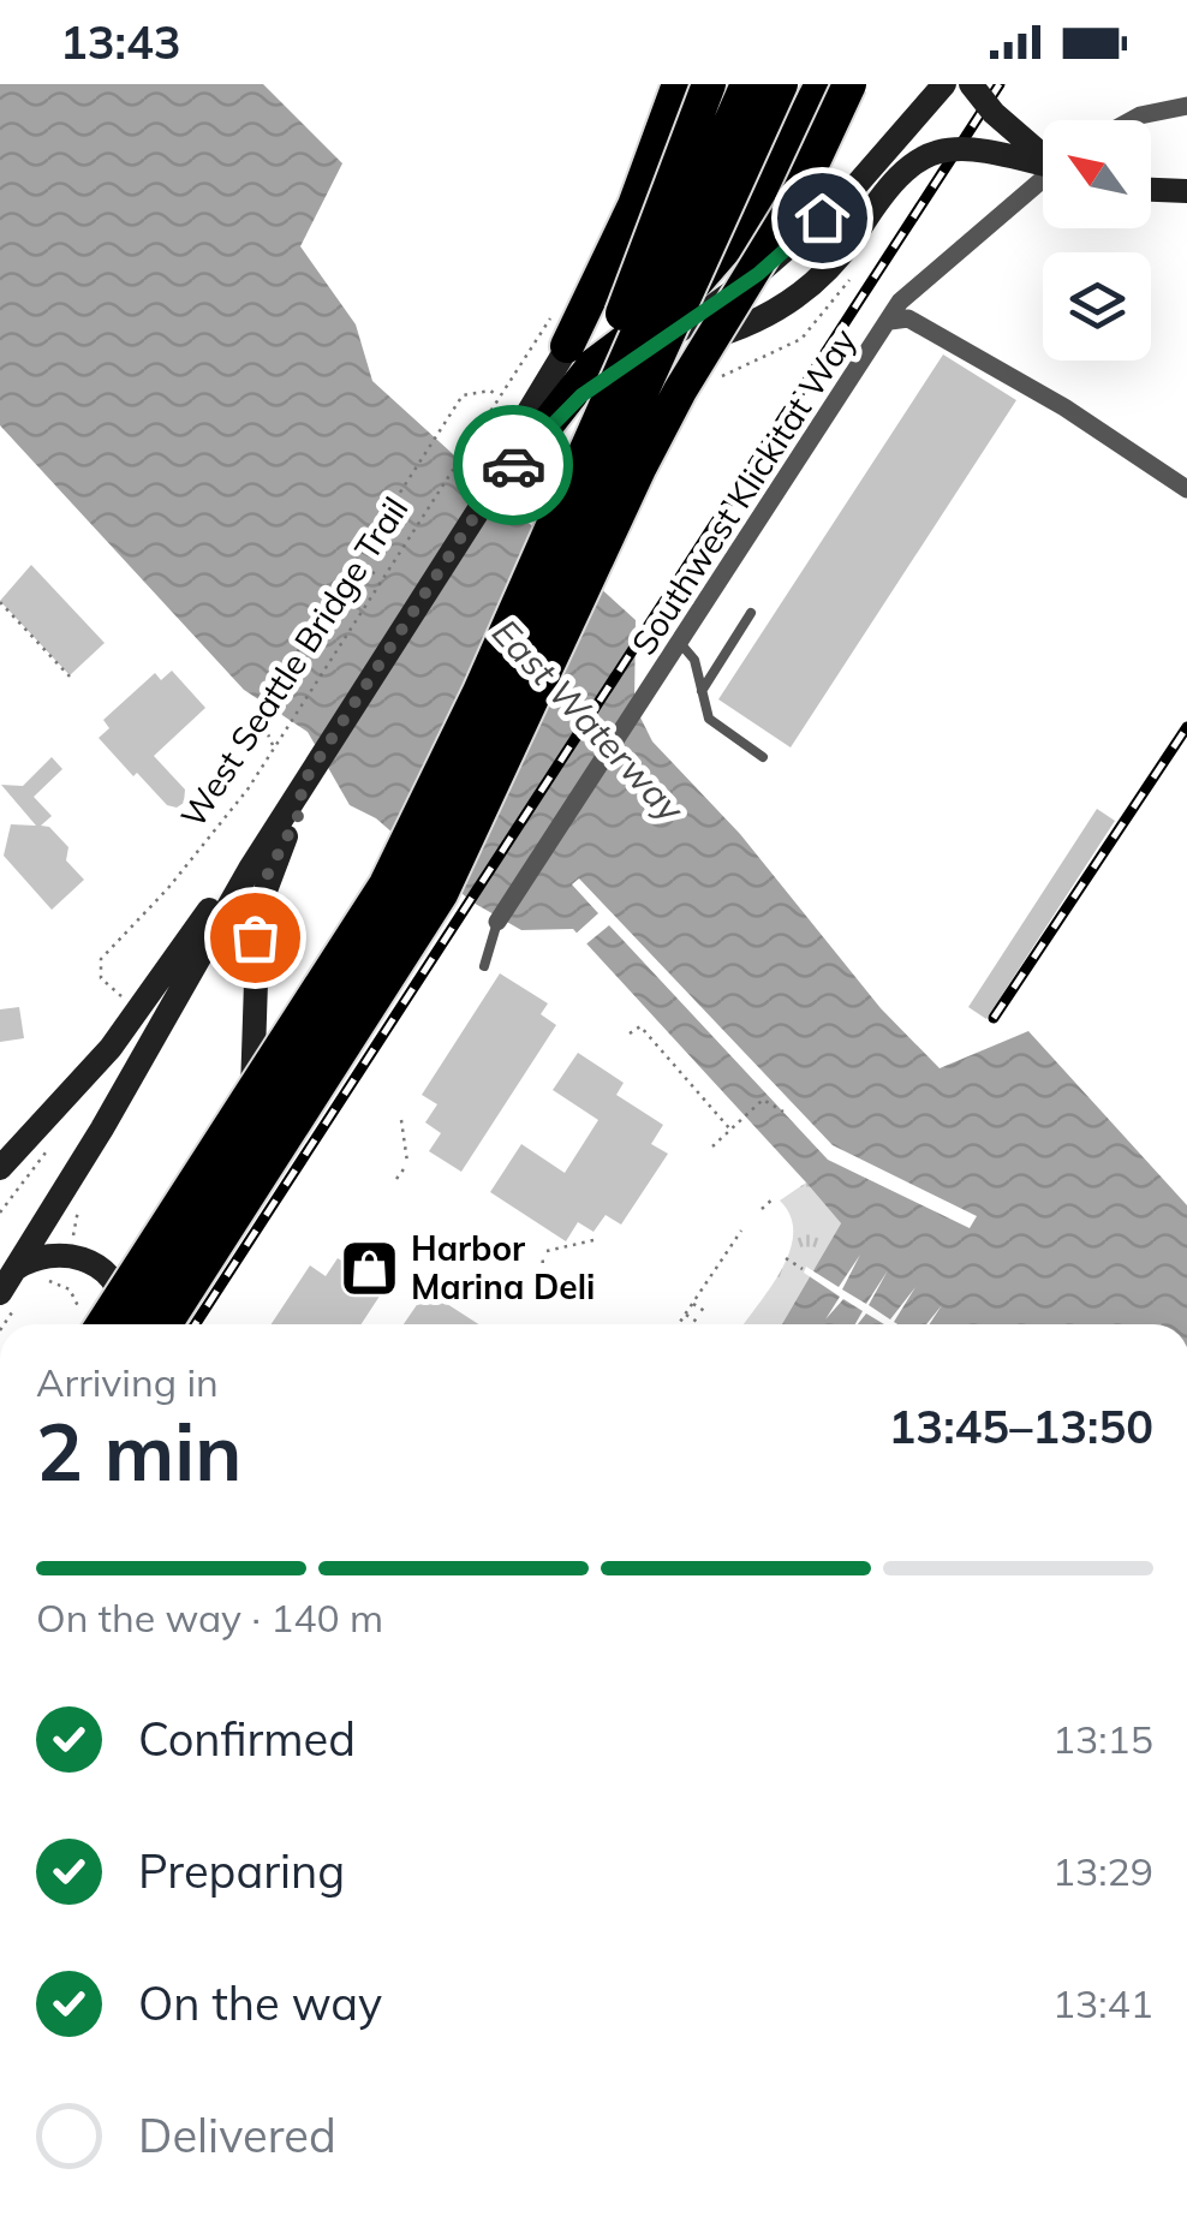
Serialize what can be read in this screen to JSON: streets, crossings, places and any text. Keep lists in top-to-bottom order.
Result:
{
  "streets": {
    "street": ["Southwest Klickitat Way"],
    "path": ["West Seattle Bridge Trail"]
  },
  "water": ["East Waterway"],
  "places": {
    "shop": ["Harbor Marina Deli"]
  },
  "north": "top left",
  "page": {
    "status": "13:43",
    "heading": ["2 min", "Arriving in", "13:45–13:50"],
    "bar": "On the way · 140 m",
    "list": [
      ["Confirmed", "13:15"],
      ["Preparing", "13:29"],
      ["On the way", "13:41"],
      "Delivered"
    ]
  }
}
